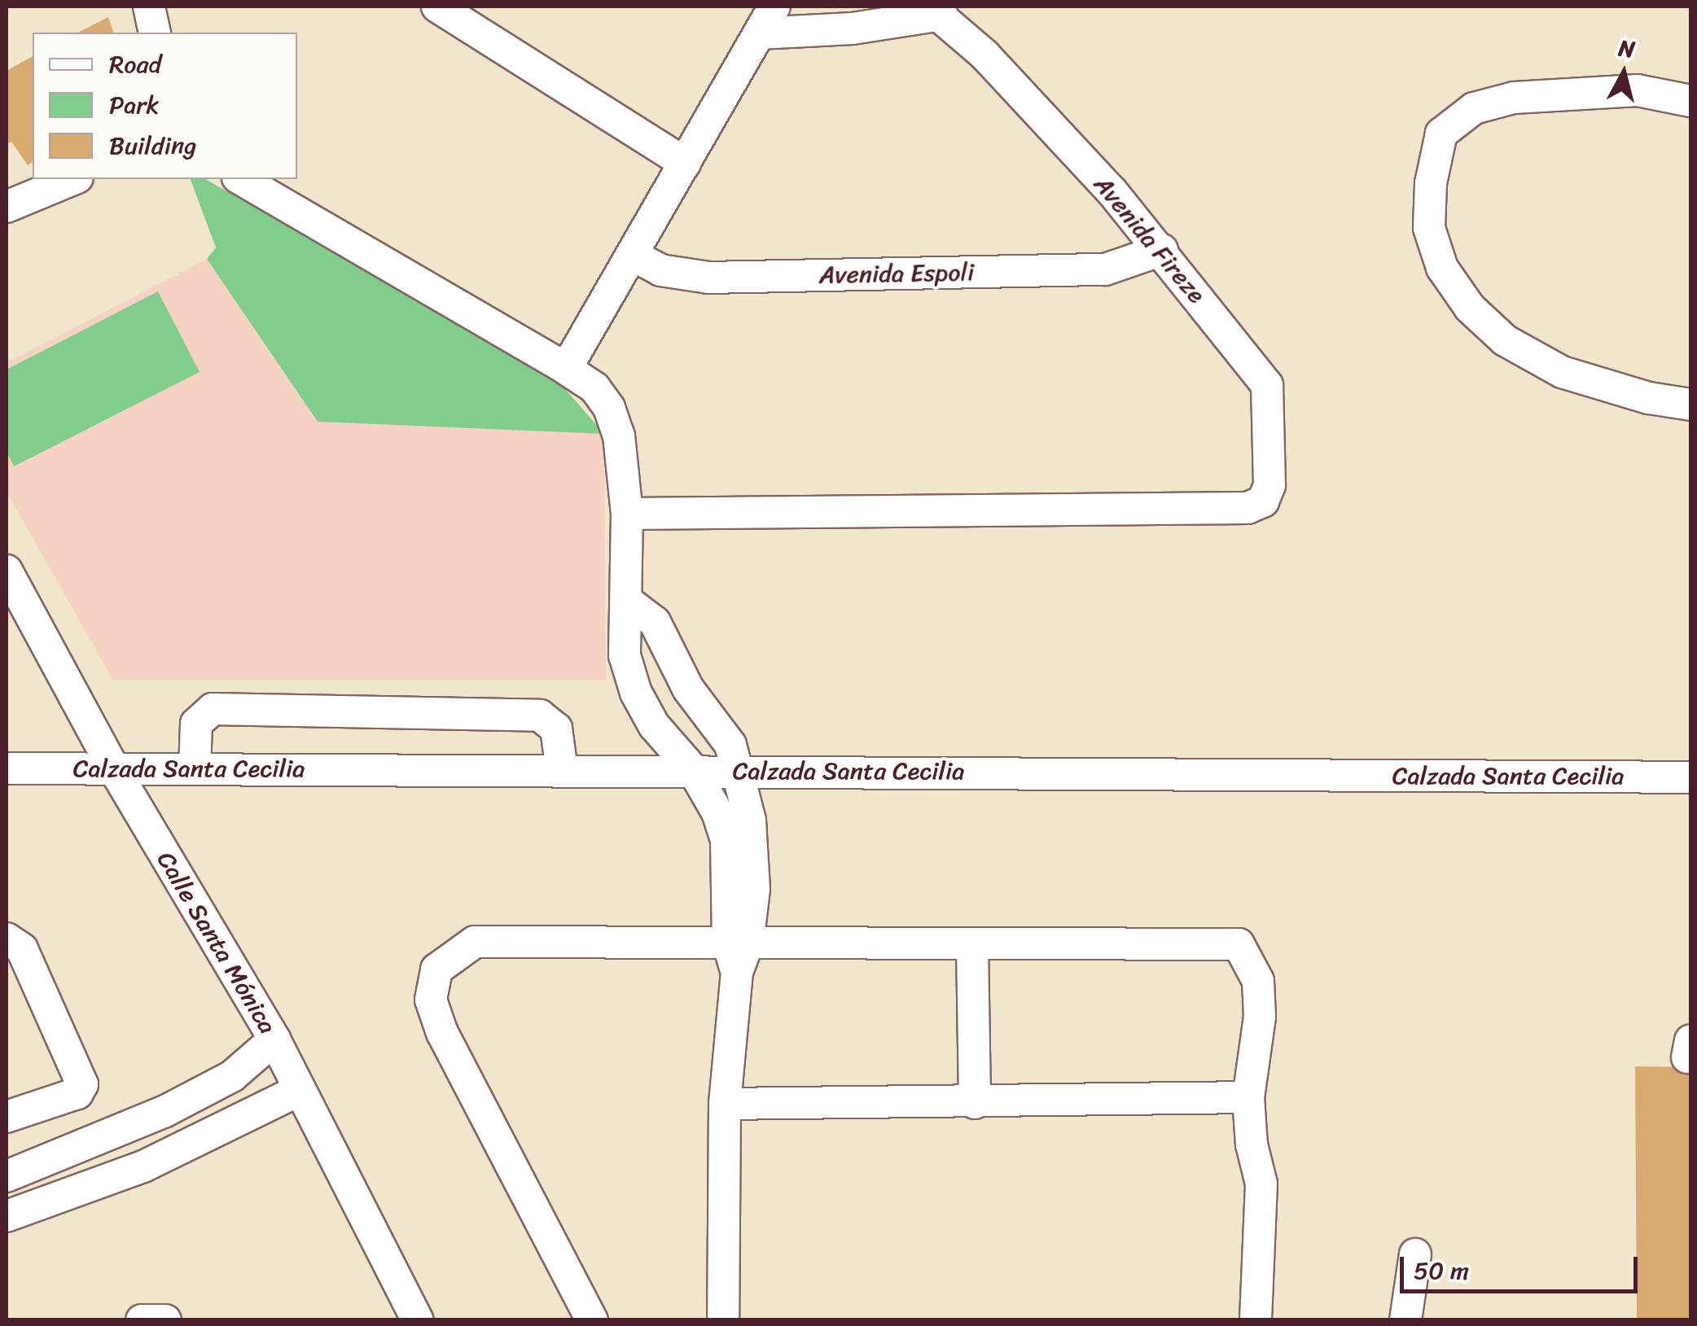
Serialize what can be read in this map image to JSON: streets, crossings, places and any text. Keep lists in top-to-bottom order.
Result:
{
  "streets": {
    "street": [
      "Avenida Fireze",
      "Avenida Espoli",
      "Calzada Santa Cecilia",
      "Calle Santa Mónica"
    ]
  },
  "crossings": [
    ["Avenida Fireze", "Avenida Espoli"],
    ["Calzada Santa Cecilia", "Calle Santa Mónica"]
  ],
  "legend": ["Road", "Park", "Building"],
  "scale_bar": "50 m",
  "north": "top"
}
